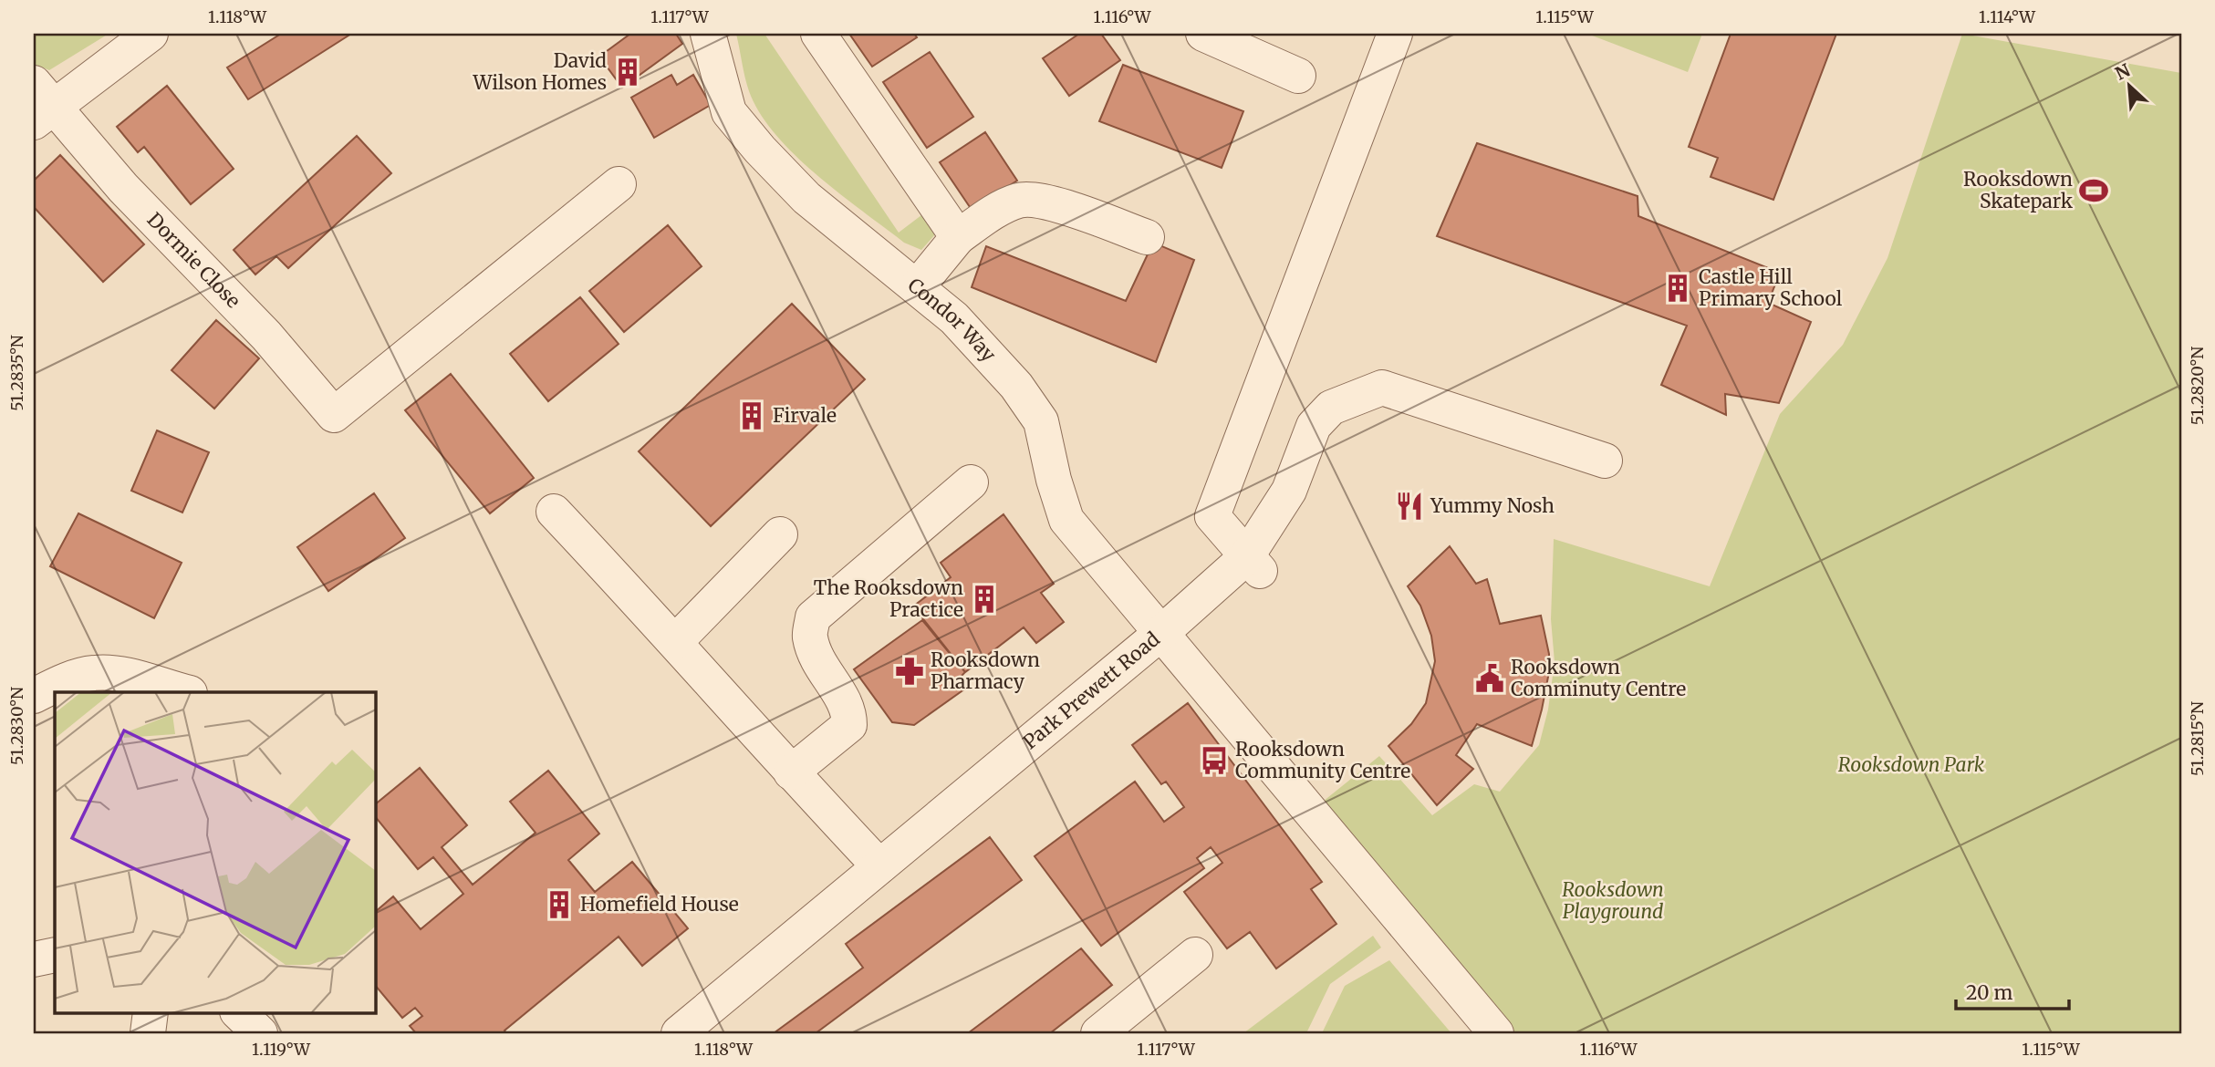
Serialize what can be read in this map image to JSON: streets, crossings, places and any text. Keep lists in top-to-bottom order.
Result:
{
  "streets": {
    "street": ["Dormie Close", "Condor Way", "Park Prewett Road"]
  },
  "crossings": [
    ["Condor Way", "Park Prewett Road"]
  ],
  "parks": ["Rooksdown Park", "Rooksdown Playground"],
  "places": {
    "building": [
      "David Wilson Homes",
      "Castle Hill Primary School",
      "Firvale",
      "The Rooksdown Practice",
      "Homefield House"
    ],
    "sports": ["Rooksdown Skatepark"],
    "restaurant": ["Yummy Nosh"],
    "pharmacy": ["Rooksdown Pharmacy"],
    "public building": ["Rooksdown Comminuty Centre"],
    "bus stop": ["Rooksdown Community Centre"]
  },
  "scale_bar": "20 m",
  "north": "top left",
  "coordinates": [
    "1.118°W",
    "1.117°W",
    "1.116°W",
    "1.115°W",
    "1.114°W",
    "51.2835°N",
    "51.2820°N",
    "51.2830°N",
    "51.2815°N",
    "1.119°W"
  ]
}
